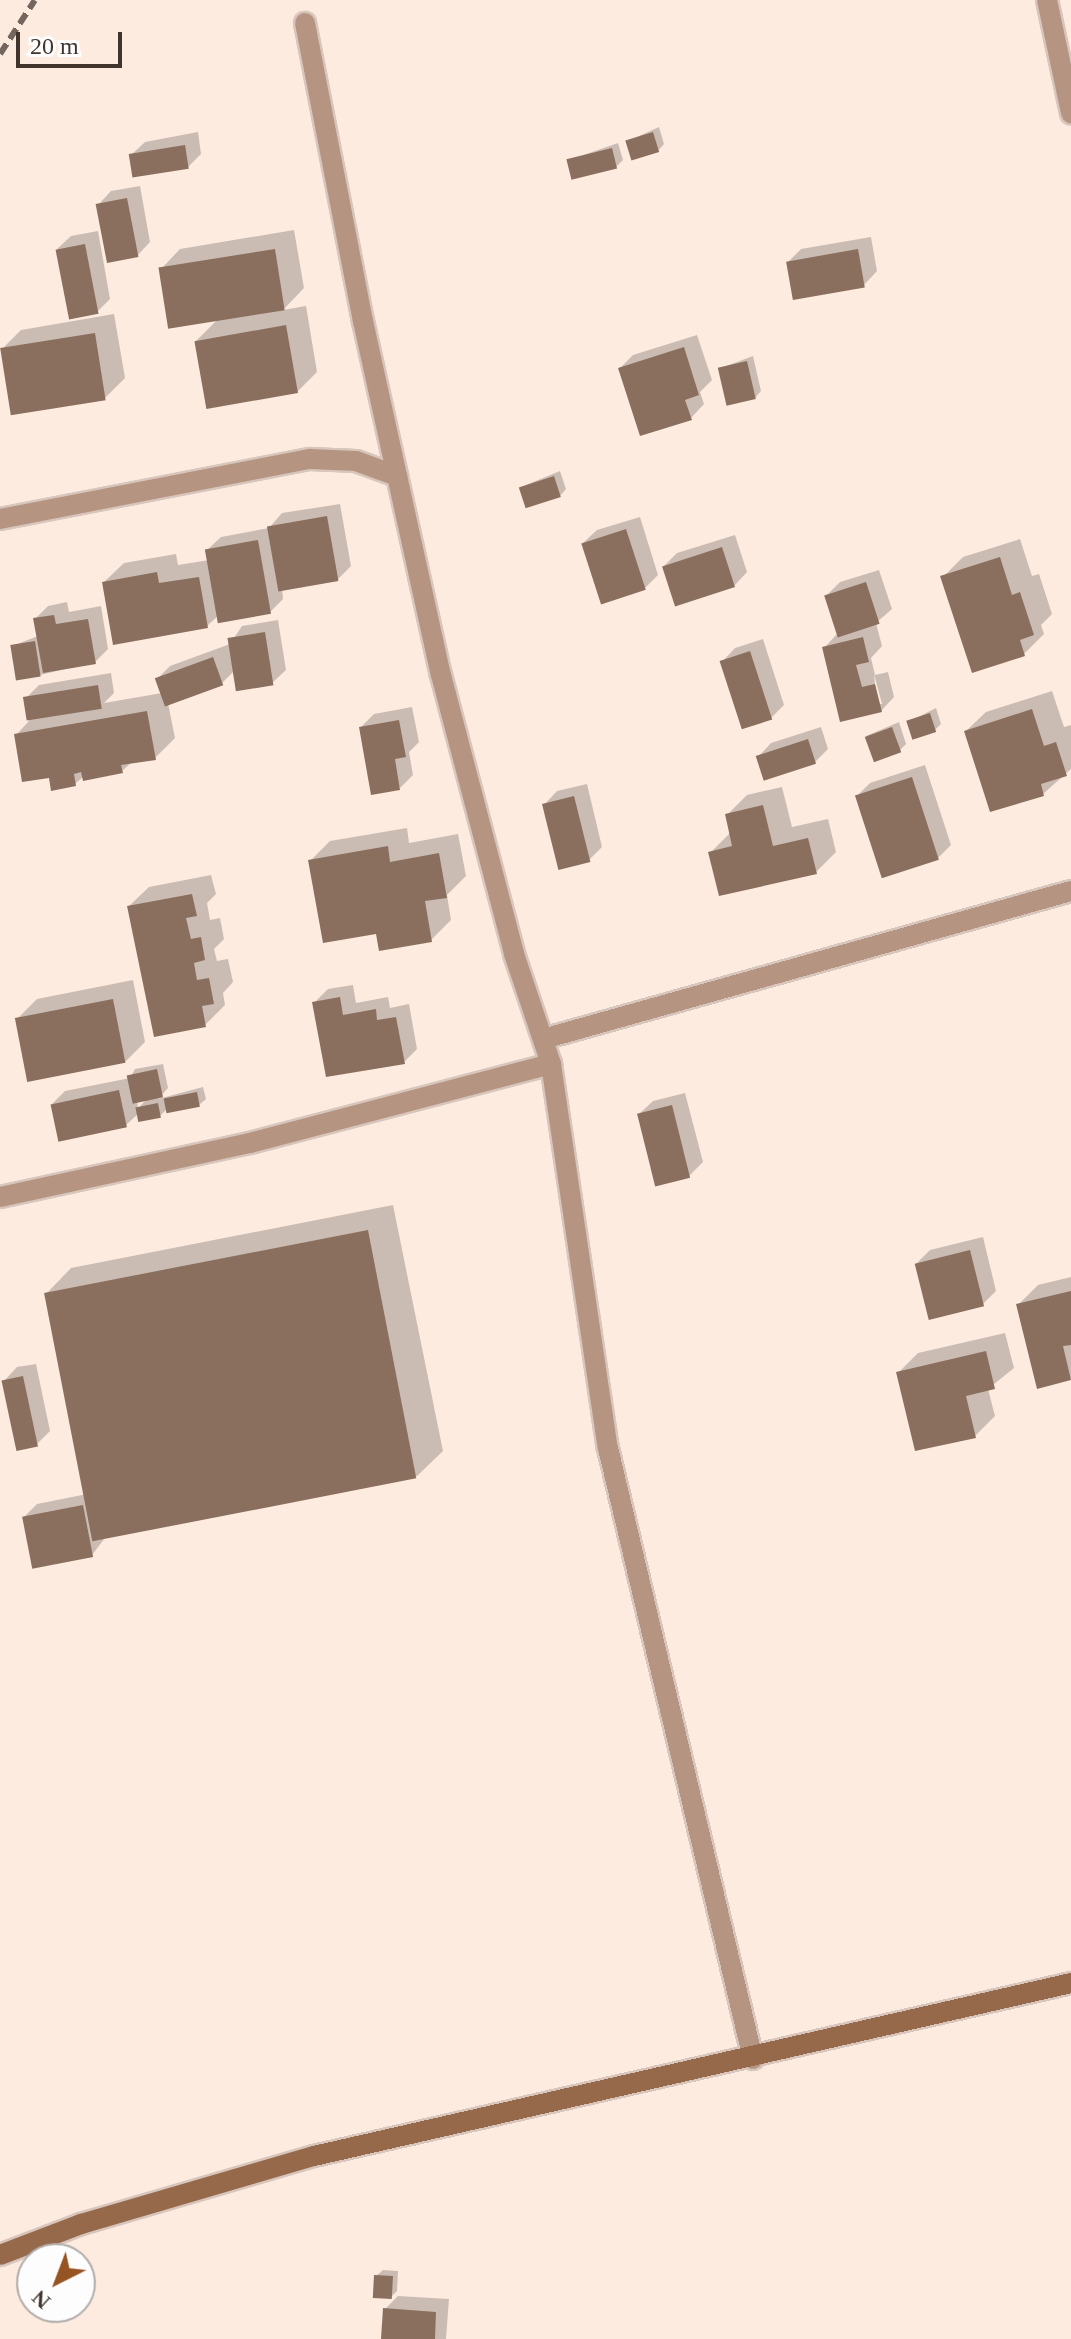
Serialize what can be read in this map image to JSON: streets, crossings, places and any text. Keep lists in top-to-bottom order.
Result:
{
  "scale_bar": "20 m",
  "north": "bottom left"
}
